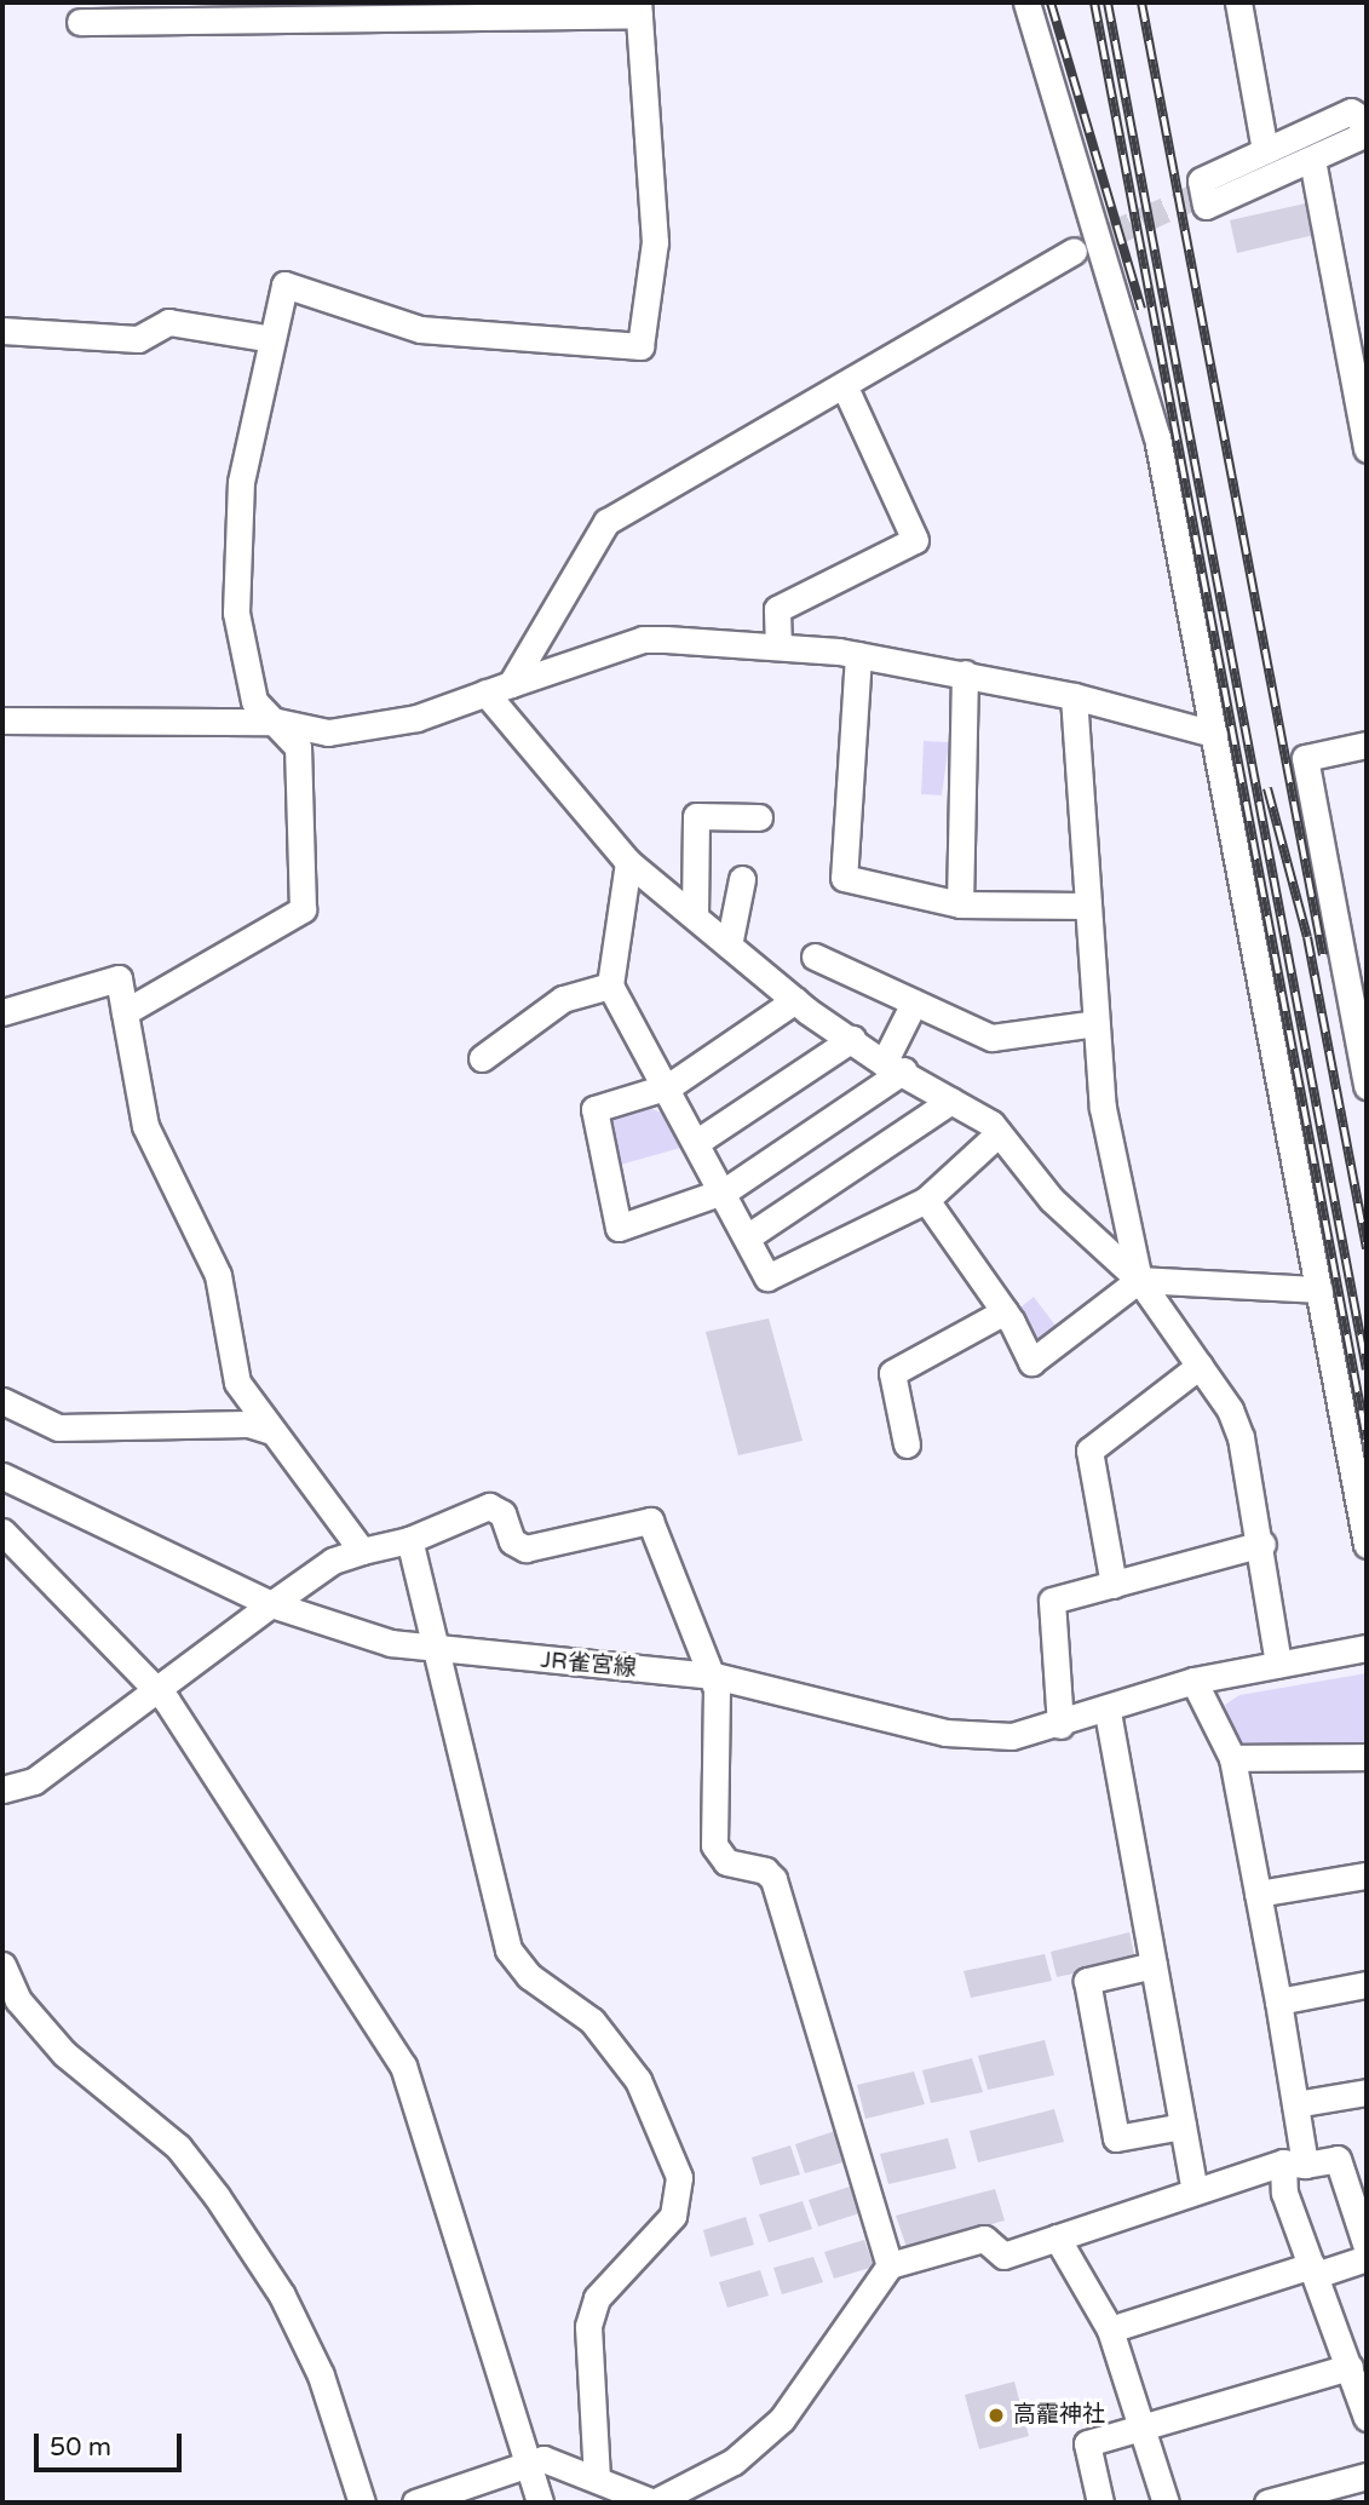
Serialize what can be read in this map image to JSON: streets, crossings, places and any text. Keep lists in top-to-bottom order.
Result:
{
  "streets": {
    "street": ["JR雀宮線"]
  },
  "places": ["高靇神社"],
  "scale_bar": "50 m"
}
